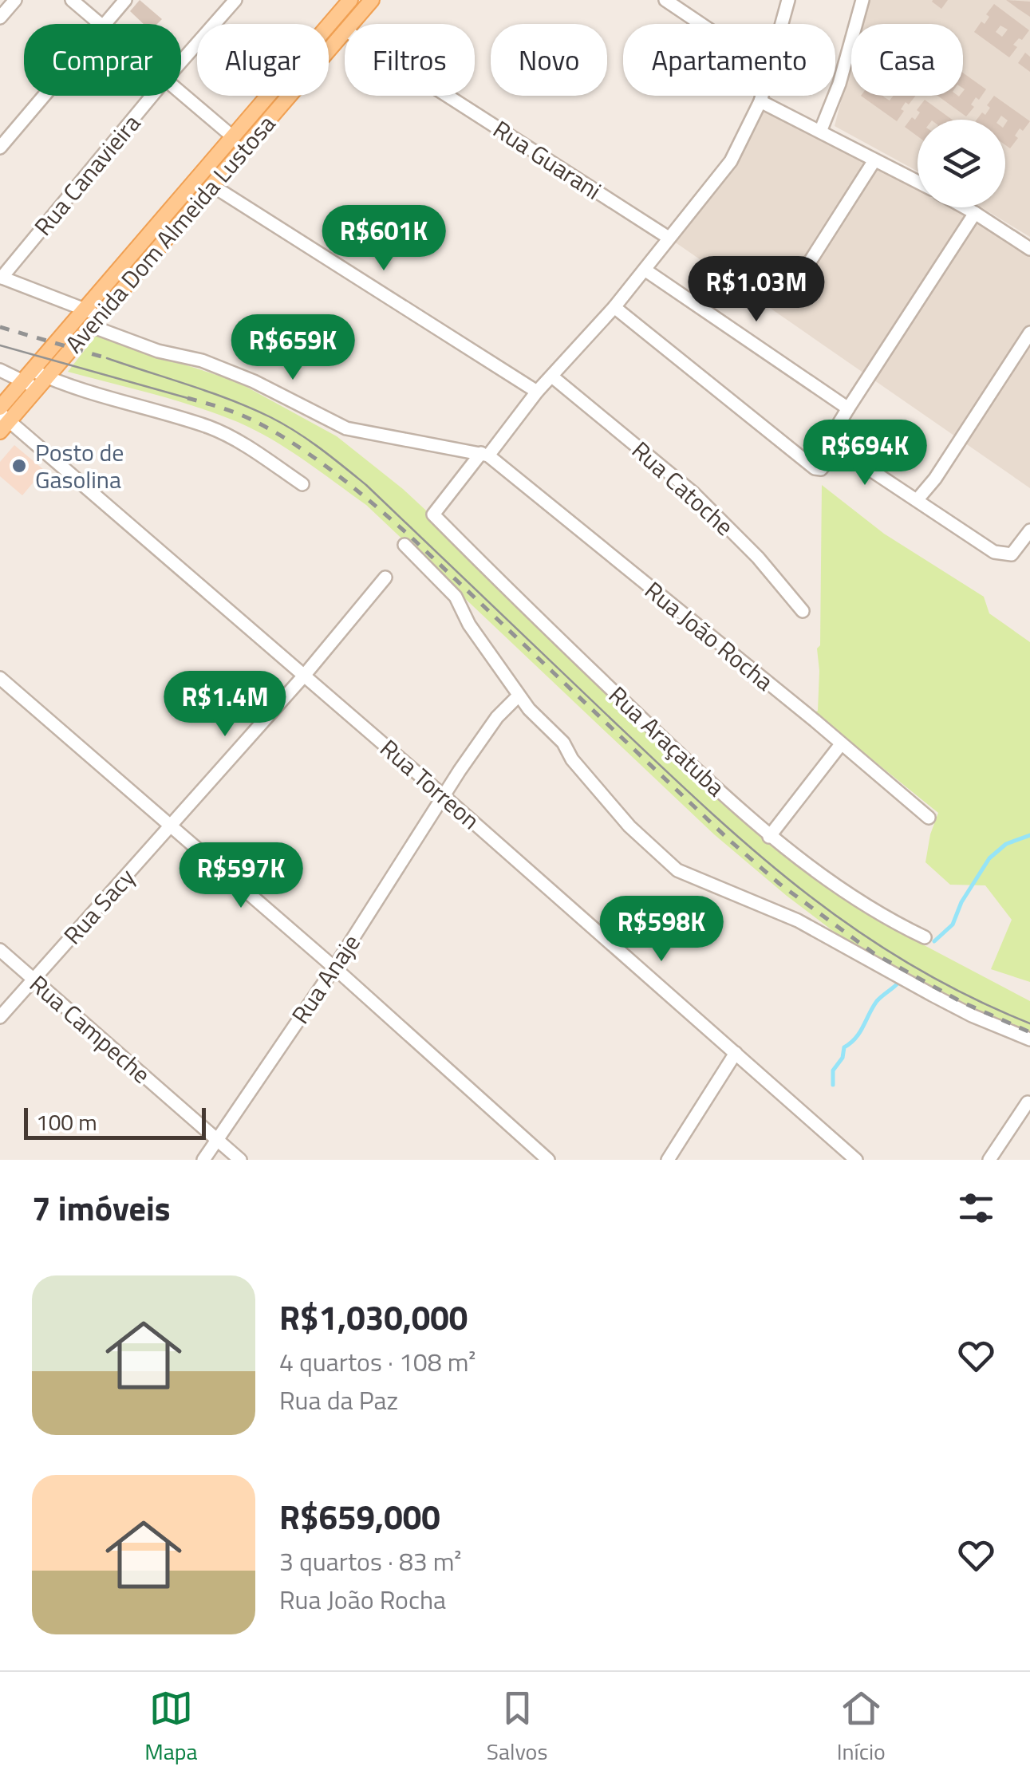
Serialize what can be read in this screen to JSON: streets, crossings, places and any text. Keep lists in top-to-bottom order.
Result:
{
  "streets": {
    "main road": ["Avenida Dom Almeida Lustosa"],
    "street": [
      "Rua Guarani",
      "Rua Canavieira",
      "Rua Catoche",
      "Rua João Rocha",
      "Rua Araçatuba",
      "Rua Torreon",
      "Rua Sacy",
      "Rua Anaje",
      "Rua Campeche"
    ]
  },
  "crossings": [
    ["Rua Canavieira", "Rua João Rocha"],
    ["Avenida Dom Almeida Lustosa", "Rua João Rocha"],
    ["Avenida Dom Almeida Lustosa", "Rua Torreon"],
    ["Rua João Rocha", "Rua Araçatuba"],
    ["Rua Torreon", "Rua Sacy"],
    ["Rua Torreon", "Rua Anaje"],
    ["Rua Sacy", "Rua Campeche"],
    ["Rua Anaje", "Rua Campeche"]
  ],
  "places": ["Posto de Gasolina"],
  "scale_bar": "100 m",
  "page": {
    "chip": [
      "Comprar",
      "Alugar",
      "Filtros",
      "Novo",
      "Apartamento",
      "Casa"
    ],
    "price": [
      "R$601K",
      "R$1.03M",
      "R$659K",
      "R$694K",
      "R$1.4M",
      "R$597K",
      "R$598K"
    ],
    "scale": "100 m",
    "heading": "7 imóveis",
    "list": [
      {
        "name": "R$1,030,000",
        "note": "4 quartos · 108 m² · Rua da Paz"
      },
      {
        "name": "R$659,000",
        "note": "3 quartos · 83 m² · Rua João Rocha"
      }
    ],
    "tabs": ["Mapa", "Salvos", "Início"]
  }
}
